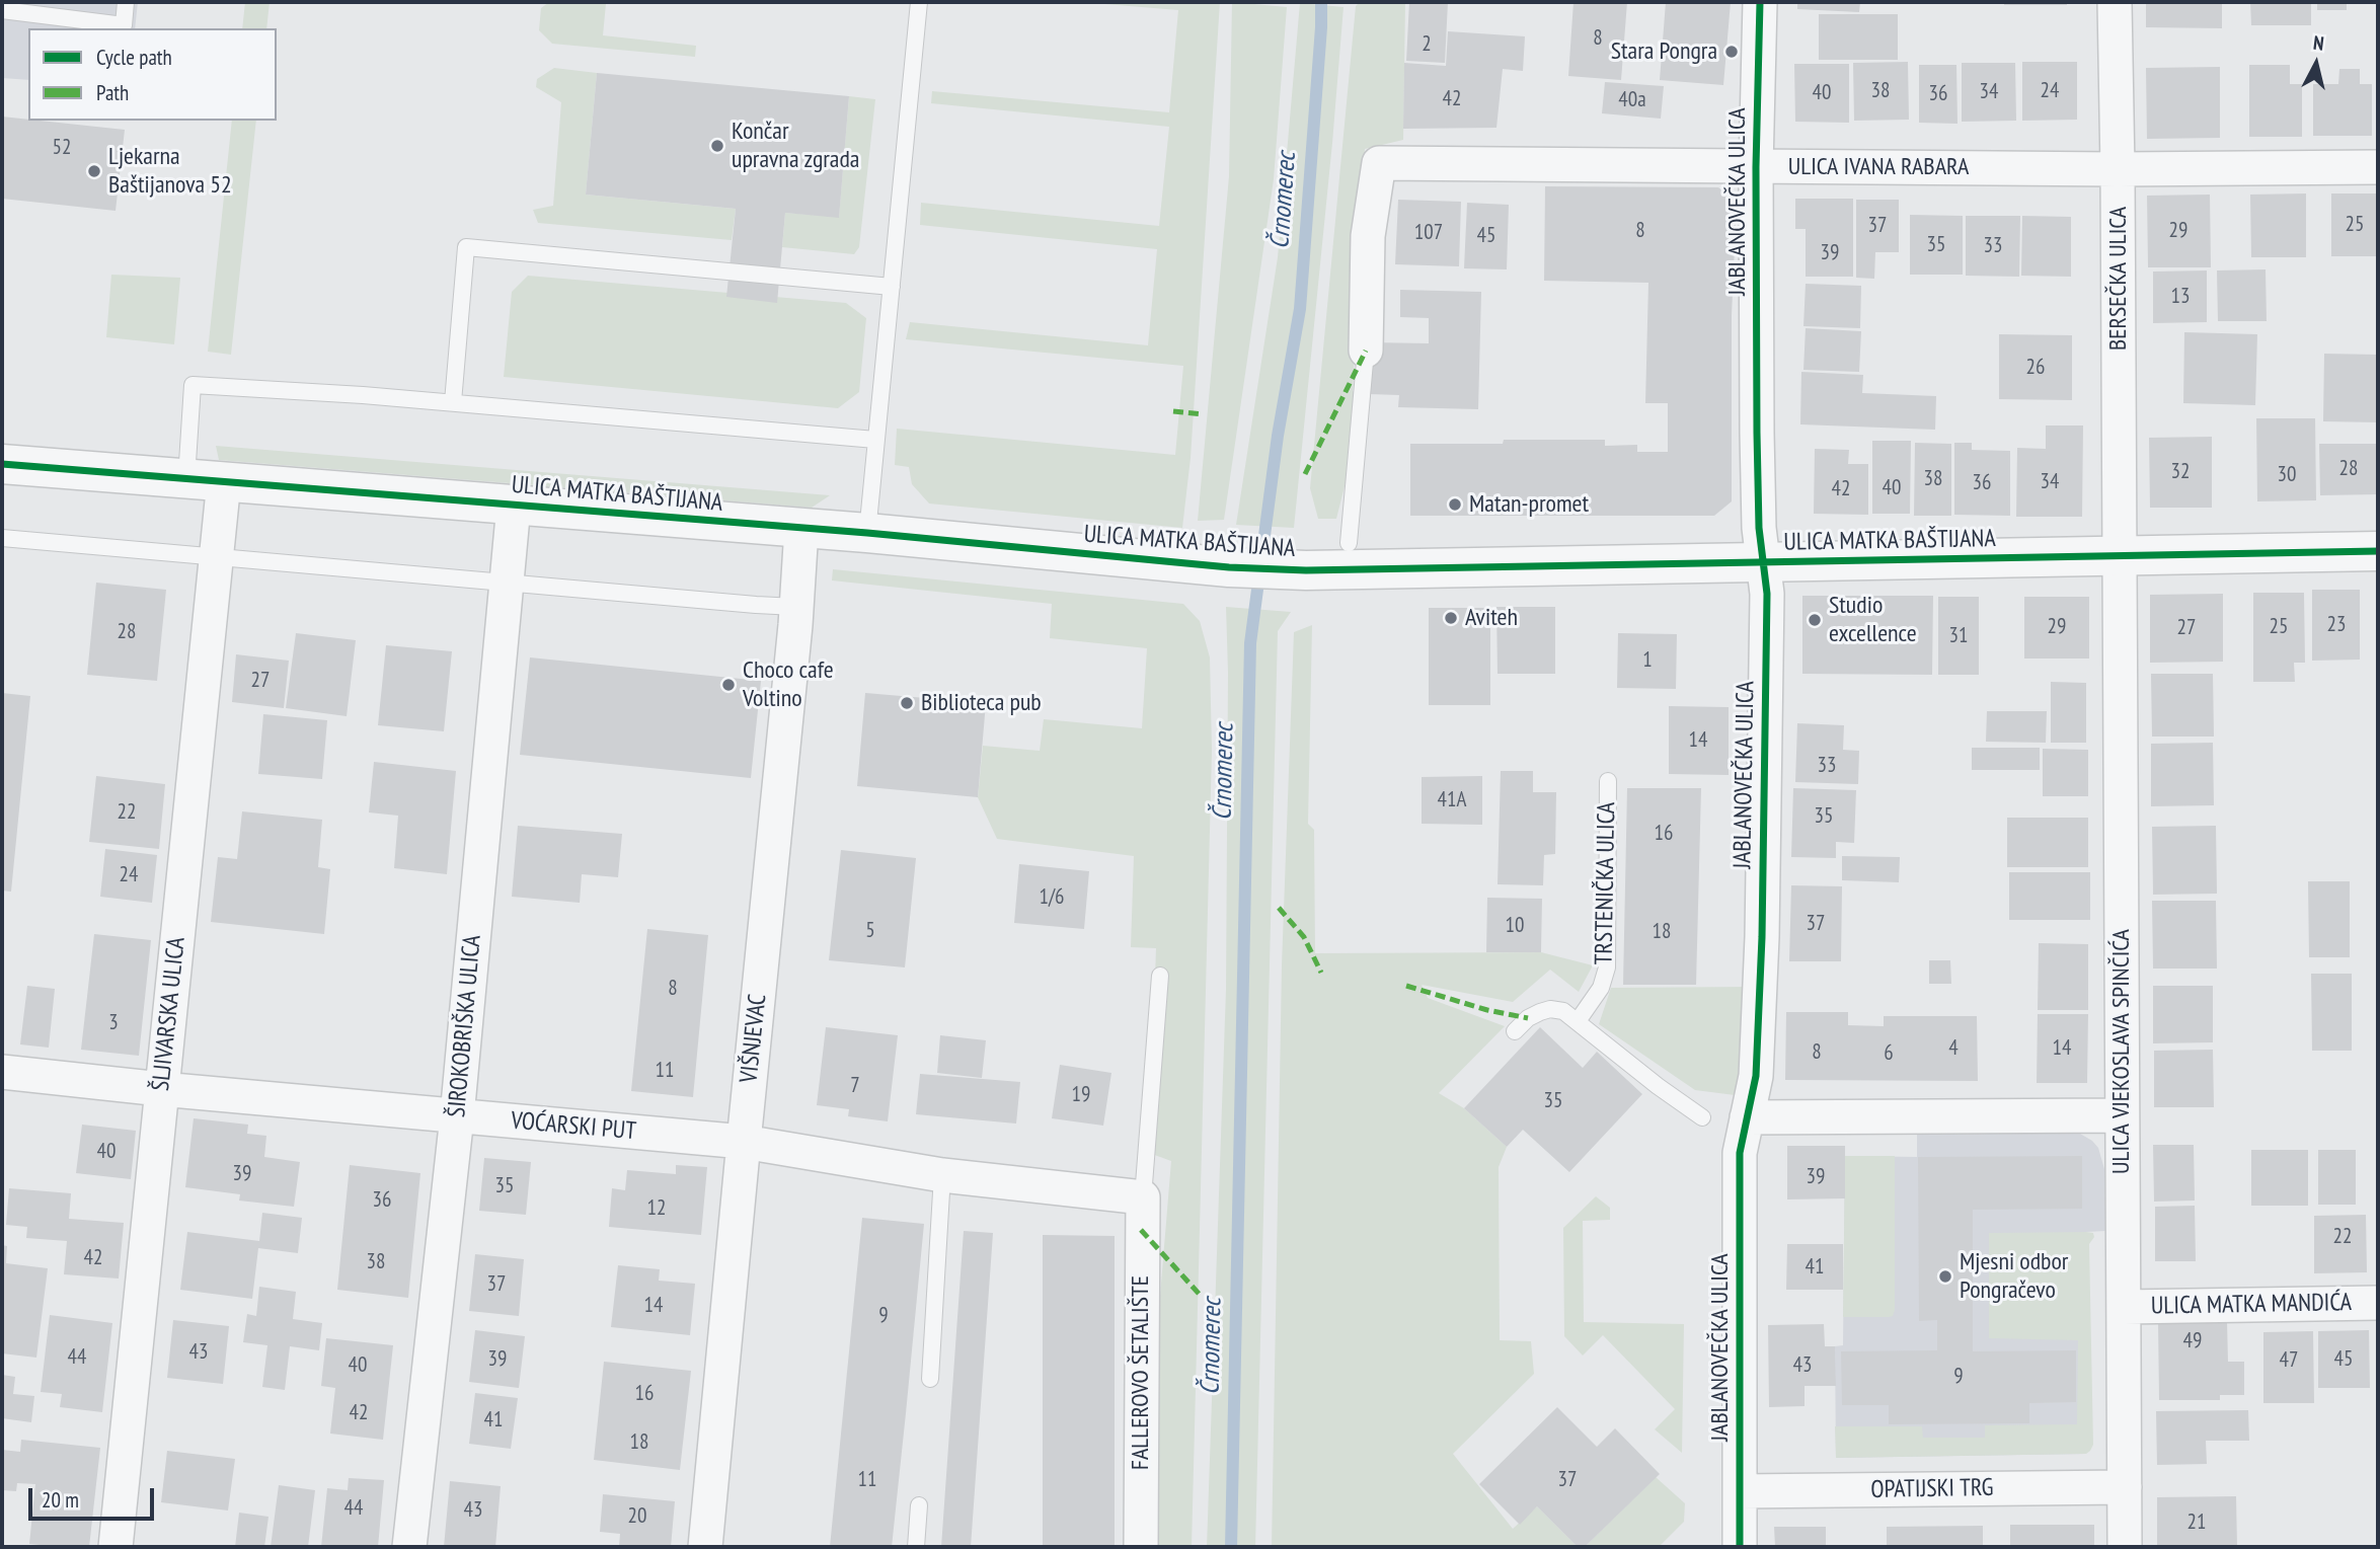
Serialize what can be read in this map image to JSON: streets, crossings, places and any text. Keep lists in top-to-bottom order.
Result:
{
  "streets": {
    "street": [
      "ULICA IVANA RABARA",
      "JABLANOVEČKA ULICA",
      "BERSEČKA ULICA",
      "ULICA MATKA BAŠTIJANA",
      "ŠLJIVARSKA ULICA",
      "ŠIROKOBRIŠKA ULICA",
      "VIŠNJEVAC",
      "ULICA VJEKOSLAVA SPINČIĆA",
      "VOĆARSKI PUT",
      "ULICA MATKA MANDIĆA",
      "FALLEROVO ŠETALIŠTE",
      "OPATIJSKI TRG"
    ],
    "lane": ["TRSTENIČKA ULICA"]
  },
  "crossings": [
    ["ULICA IVANA RABARA", "JABLANOVEČKA ULICA"],
    ["ULICA IVANA RABARA", "BERSEČKA ULICA"],
    ["JABLANOVEČKA ULICA", "ULICA MATKA BAŠTIJANA"],
    ["JABLANOVEČKA ULICA", "OPATIJSKI TRG"],
    ["BERSEČKA ULICA", "ULICA MATKA BAŠTIJANA"],
    ["BERSEČKA ULICA", "ULICA VJEKOSLAVA SPINČIĆA"],
    ["ULICA MATKA BAŠTIJANA", "ŠLJIVARSKA ULICA"],
    ["ULICA MATKA BAŠTIJANA", "ŠIROKOBRIŠKA ULICA"],
    ["ULICA MATKA BAŠTIJANA", "VIŠNJEVAC"],
    ["ULICA MATKA BAŠTIJANA", "ULICA VJEKOSLAVA SPINČIĆA"],
    ["ŠLJIVARSKA ULICA", "VOĆARSKI PUT"],
    ["ŠIROKOBRIŠKA ULICA", "VOĆARSKI PUT"],
    ["VIŠNJEVAC", "VOĆARSKI PUT"],
    ["ULICA VJEKOSLAVA SPINČIĆA", "ULICA MATKA MANDIĆA"],
    ["ULICA VJEKOSLAVA SPINČIĆA", "OPATIJSKI TRG"],
    ["VOĆARSKI PUT", "FALLEROVO ŠETALIŠTE"]
  ],
  "water": ["Črnomerec"],
  "places": [
    "Stara Pongra",
    "Končar upravna zgrada",
    "Ljekarna Baštijanova 52",
    "Matan-promet",
    "Aviteh",
    "Studio excellence",
    "Choco cafe Voltino",
    "Biblioteca pub",
    "Mjesni odbor Pongračevo"
  ],
  "house_numbers": [
    "8",
    "2",
    "38",
    "24",
    "34",
    "40",
    "36",
    "42",
    "40a",
    "52",
    "25",
    "37",
    "8",
    "29",
    "107",
    "45",
    "35",
    "33",
    "39",
    "13",
    "26",
    "28",
    "32",
    "30",
    "38",
    "34",
    "36",
    "40",
    "42",
    "23",
    "29",
    "25",
    "27",
    "28",
    "31",
    "1",
    "27",
    "14",
    "33",
    "41A",
    "22",
    "35",
    "16",
    "24",
    "1/6",
    "37",
    "10",
    "5",
    "18",
    "8",
    "3",
    "4",
    "14",
    "8",
    "6",
    "11",
    "7",
    "19",
    "35",
    "40",
    "39",
    "39",
    "35",
    "36",
    "12",
    "22",
    "42",
    "38",
    "41",
    "37",
    "14",
    "9",
    "49",
    "43",
    "44",
    "39",
    "45",
    "47",
    "40",
    "43",
    "9",
    "16",
    "42",
    "41",
    "18",
    "11",
    "37",
    "44",
    "43",
    "20",
    "21"
  ],
  "legend": ["Cycle path", "Path"],
  "scale_bar": "20 m",
  "north": "top"
}
